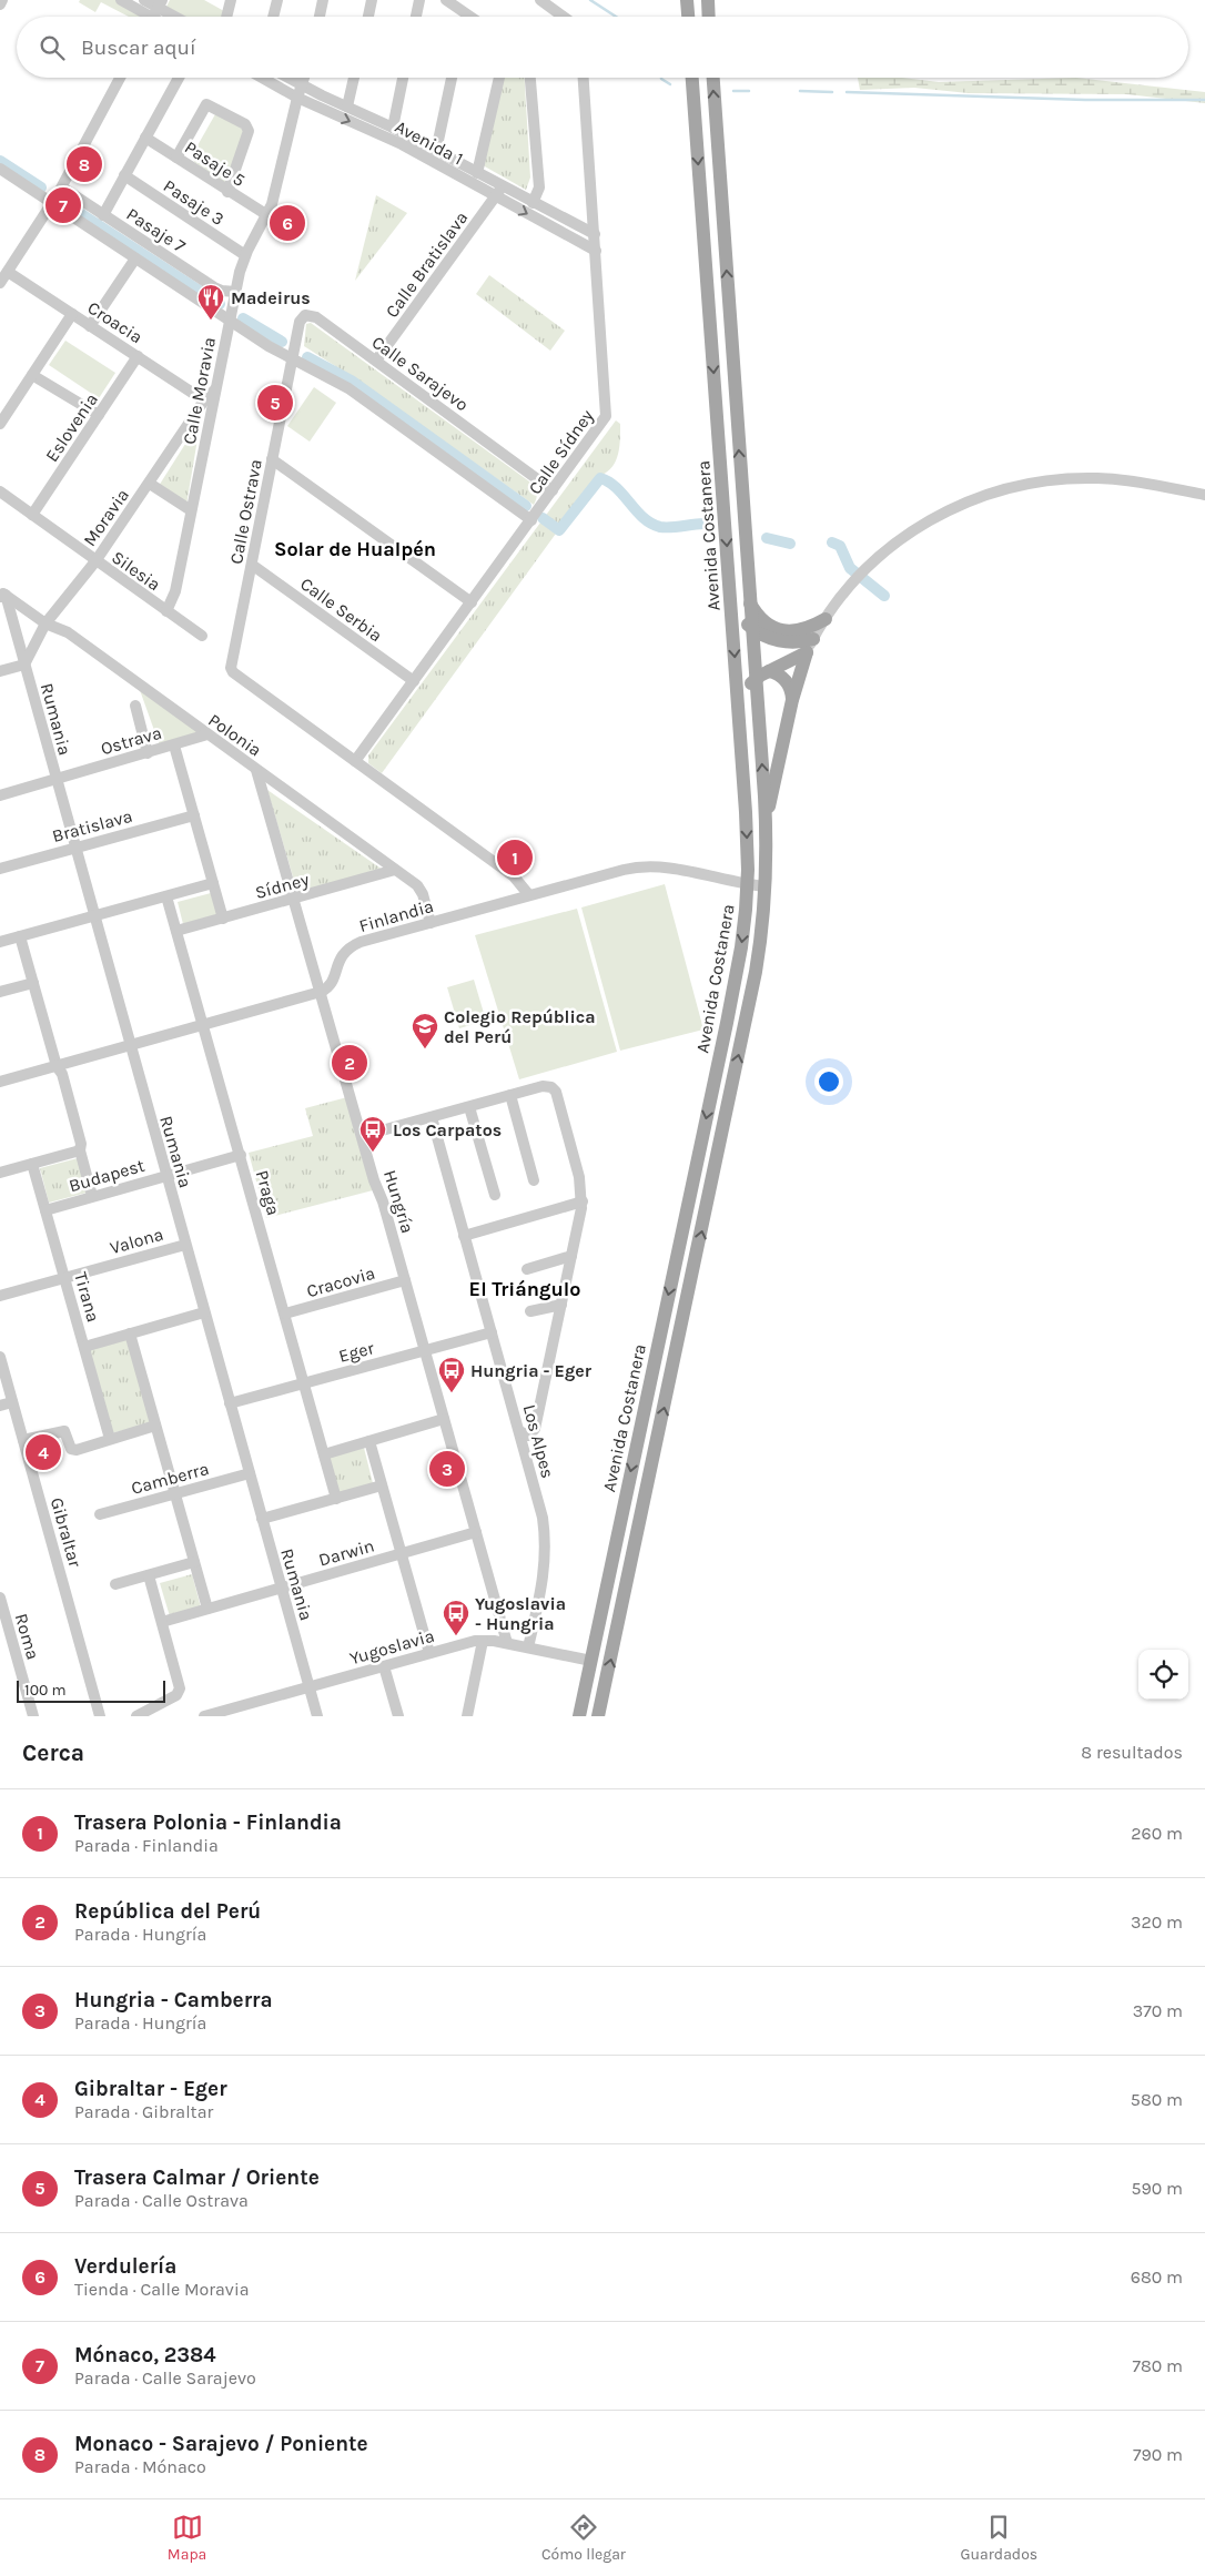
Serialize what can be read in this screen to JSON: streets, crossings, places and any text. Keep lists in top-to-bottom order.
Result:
{
  "streets": {
    "main road": ["Avenida Costanera"],
    "street": [
      "Avenida 1",
      "Pasaje 5",
      "Pasaje 3",
      "Pasaje 7",
      "Calle Bratislava",
      "Croacia",
      "Calle Sarajevo",
      "Calle Moravia",
      "Eslovenia",
      "Calle Sídney",
      "Calle Ostrava",
      "Moravia",
      "Silesia",
      "Calle Serbia",
      "Rumania",
      "Polonia",
      "Ostrava",
      "Bratislava",
      "Sídney",
      "Finlandia",
      "Budapest",
      "Praga",
      "Hungría",
      "Valona",
      "Cracovia",
      "Tirana",
      "Eger",
      "Los Alpes",
      "Camberra",
      "Gibraltar",
      "Darwin",
      "Roma",
      "Yugoslavia"
    ]
  },
  "crossings": [
    ["Avenida 1", "Calle Bratislava"],
    ["Avenida 1", "Calle Moravia"],
    ["Avenida 1", "Calle Sídney"],
    ["Pasaje 5", "Calle Moravia"],
    ["Pasaje 3", "Calle Moravia"],
    ["Pasaje 7", "Calle Moravia"],
    ["Calle Bratislava", "Calle Sarajevo"],
    ["Croacia", "Eslovenia"],
    ["Croacia", "Moravia"],
    ["Calle Sarajevo", "Calle Sídney"],
    ["Calle Sarajevo", "Calle Ostrava"],
    ["Calle Moravia", "Moravia"],
    ["Calle Moravia", "Silesia"],
    ["Eslovenia", "Silesia"],
    ["Calle Sídney", "Calle Ostrava"],
    ["Calle Sídney", "Calle Serbia"],
    ["Calle Ostrava", "Calle Serbia"],
    ["Moravia", "Silesia"],
    ["Moravia", "Rumania"],
    ["Moravia", "Polonia"],
    ["Avenida Costanera", "Finlandia"],
    ["Avenida Costanera", "Yugoslavia"],
    ["Rumania", "Polonia"],
    ["Rumania", "Ostrava"],
    ["Rumania", "Bratislava"],
    ["Rumania", "Budapest"],
    ["Rumania", "Valona"],
    ["Rumania", "Eger"],
    ["Rumania", "Camberra"],
    ["Rumania", "Darwin"],
    ["Rumania", "Yugoslavia"],
    ["Polonia", "Ostrava"],
    ["Polonia", "Sídney"],
    ["Polonia", "Finlandia"],
    ["Polonia", "Hungría"],
    ["Sídney", "Praga"],
    ["Sídney", "Hungría"],
    ["Finlandia", "Hungría"],
    ["Budapest", "Praga"],
    ["Budapest", "Tirana"],
    ["Praga", "Cracovia"],
    ["Praga", "Eger"],
    ["Hungría", "Cracovia"],
    ["Hungría", "Eger"],
    ["Hungría", "Darwin"],
    ["Hungría", "Yugoslavia"],
    ["Valona", "Tirana"],
    ["Eger", "Los Alpes"],
    ["Los Alpes", "Yugoslavia"]
  ],
  "districts": ["Solar de Hualpén", "El Triángulo"],
  "places": {
    "restaurant": ["Madeirus"],
    "school or university": ["Colegio República del Perú"],
    "bus stop": ["Los Carpatos", "Hungria - Eger", "Yugoslavia - Hungria"]
  },
  "scale_bar": "100 m",
  "page": {
    "search": "Buscar aquí",
    "pins": [
      "8",
      "7",
      "6",
      "5",
      "1",
      "2",
      "4",
      "3"
    ],
    "scale": "100 m",
    "heading": ["Cerca", "8 resultados"],
    "list": [
      {
        "mark": "1",
        "name": "Trasera Polonia - Finlandia",
        "note": "Parada · Finlandia",
        "value": "260 m"
      },
      {
        "mark": "2",
        "name": "República del Perú",
        "note": "Parada · Hungría",
        "value": "320 m"
      },
      {
        "mark": "3",
        "name": "Hungria - Camberra",
        "note": "Parada · Hungría",
        "value": "370 m"
      },
      {
        "mark": "4",
        "name": "Gibraltar - Eger",
        "note": "Parada · Gibraltar",
        "value": "580 m"
      },
      {
        "mark": "5",
        "name": "Trasera Calmar / Oriente",
        "note": "Parada · Calle Ostrava",
        "value": "590 m"
      },
      {
        "mark": "6",
        "name": "Verdulería",
        "note": "Tienda · Calle Moravia",
        "value": "680 m"
      },
      {
        "mark": "7",
        "name": "Mónaco, 2384",
        "note": "Parada · Calle Sarajevo",
        "value": "780 m"
      },
      {
        "mark": "8",
        "name": "Monaco - Sarajevo / Poniente",
        "note": "Parada · Mónaco",
        "value": "790 m"
      }
    ],
    "nav": ["Mapa", "Cómo llegar", "Guardados"]
  }
}
